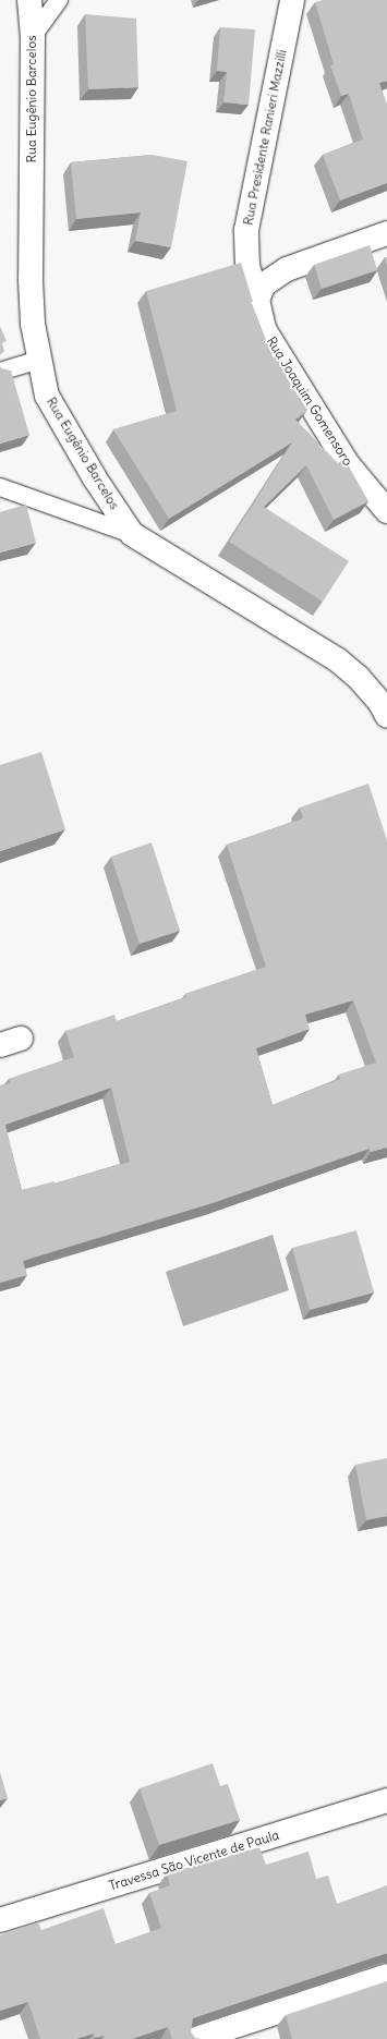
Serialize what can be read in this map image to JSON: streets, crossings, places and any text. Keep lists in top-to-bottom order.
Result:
{
  "streets": {
    "street": [
      "Rua Eugênio Barcelos",
      "Rua Presidente Ranieri Mazzilli",
      "Rua Joaquim Gomensoro",
      "Travessa São Vicente de Paula"
    ]
  },
  "crossings": [
    ["Rua Presidente Ranieri Mazzilli", "Rua Joaquim Gomensoro"]
  ]
}
